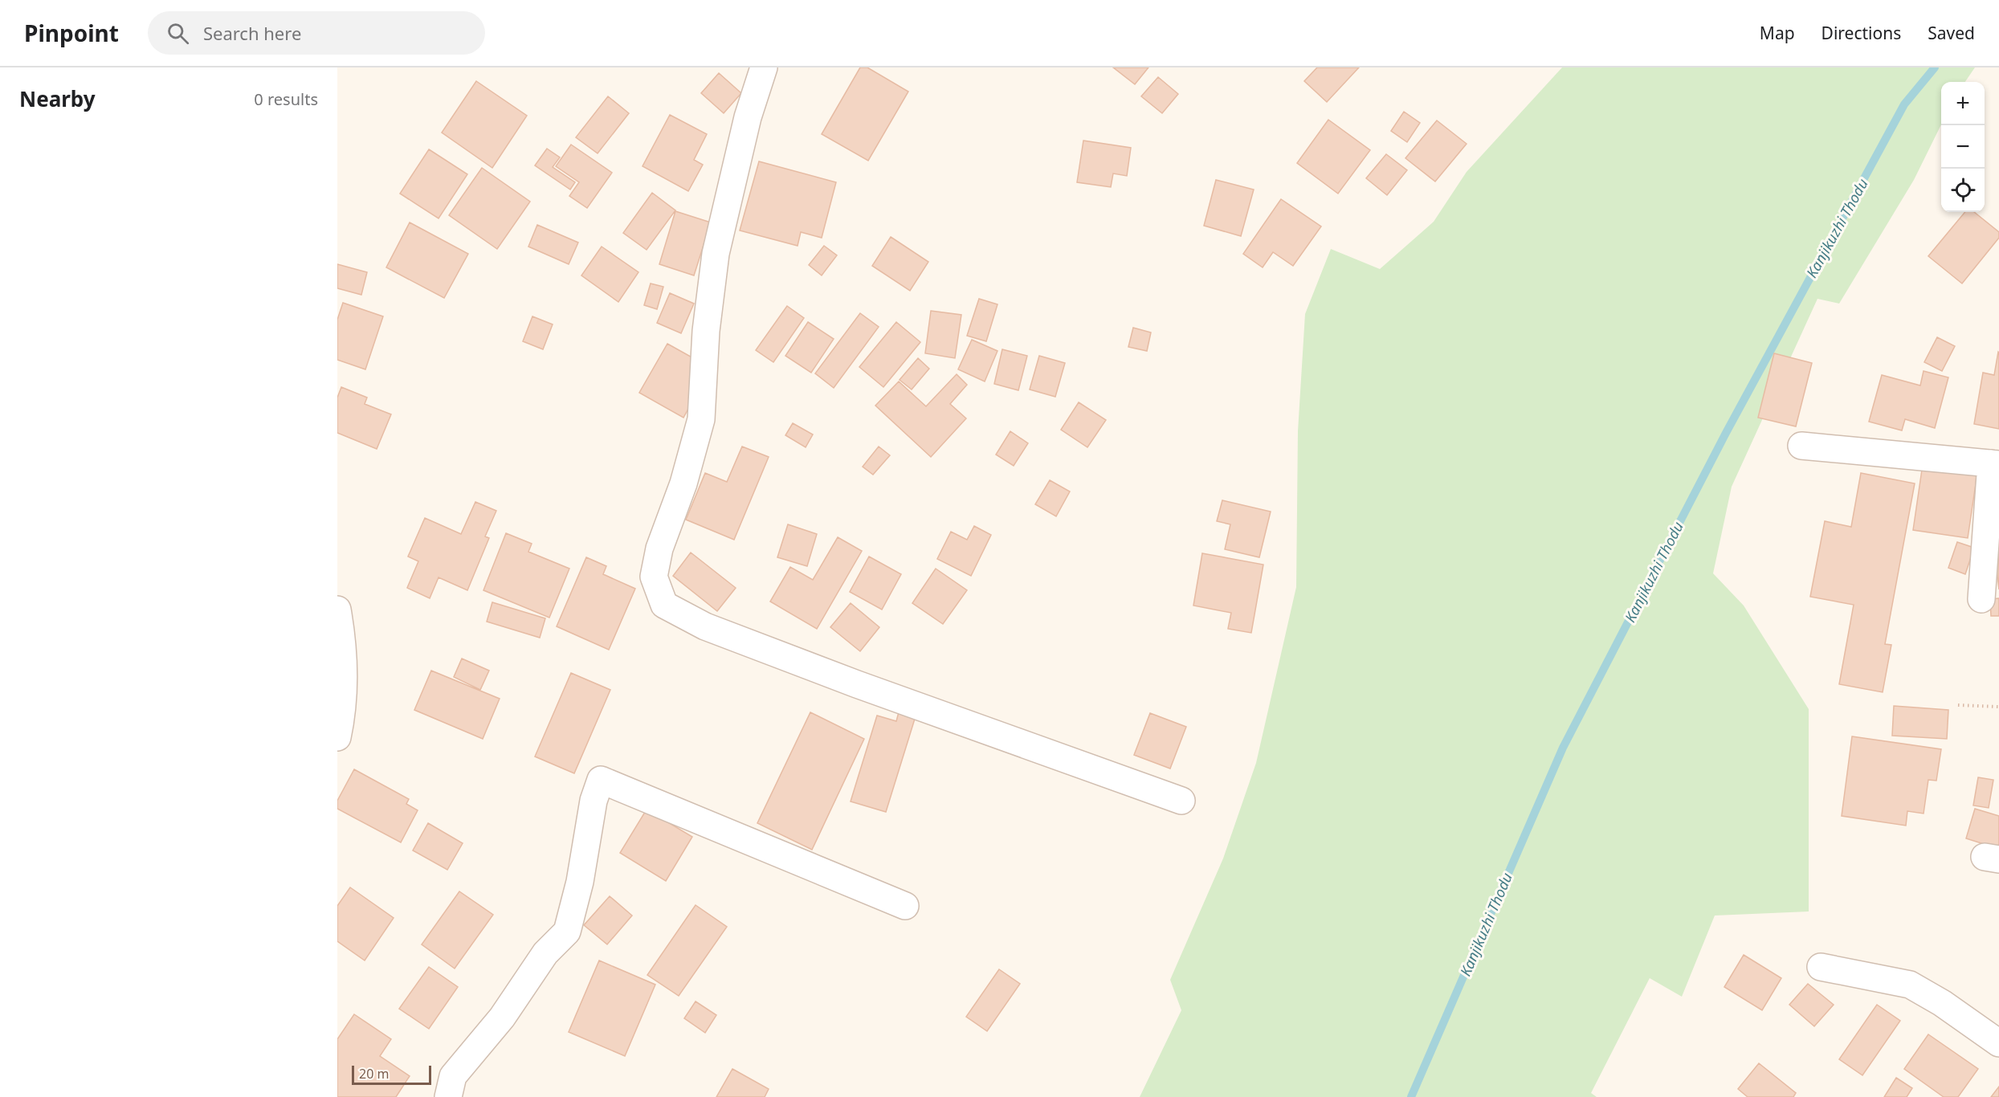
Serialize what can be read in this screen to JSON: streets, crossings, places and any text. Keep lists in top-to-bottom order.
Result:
{
  "water": ["Kanjikuzhi Thodu"],
  "scale_bar": "20 m",
  "page": {
    "header": "Pinpoint",
    "search": "Search here",
    "nav": ["Map", "Directions", "Saved"],
    "heading": ["Nearby", "0 results"],
    "map_buttons": ["+", "−"],
    "scale": "20 m"
  }
}
